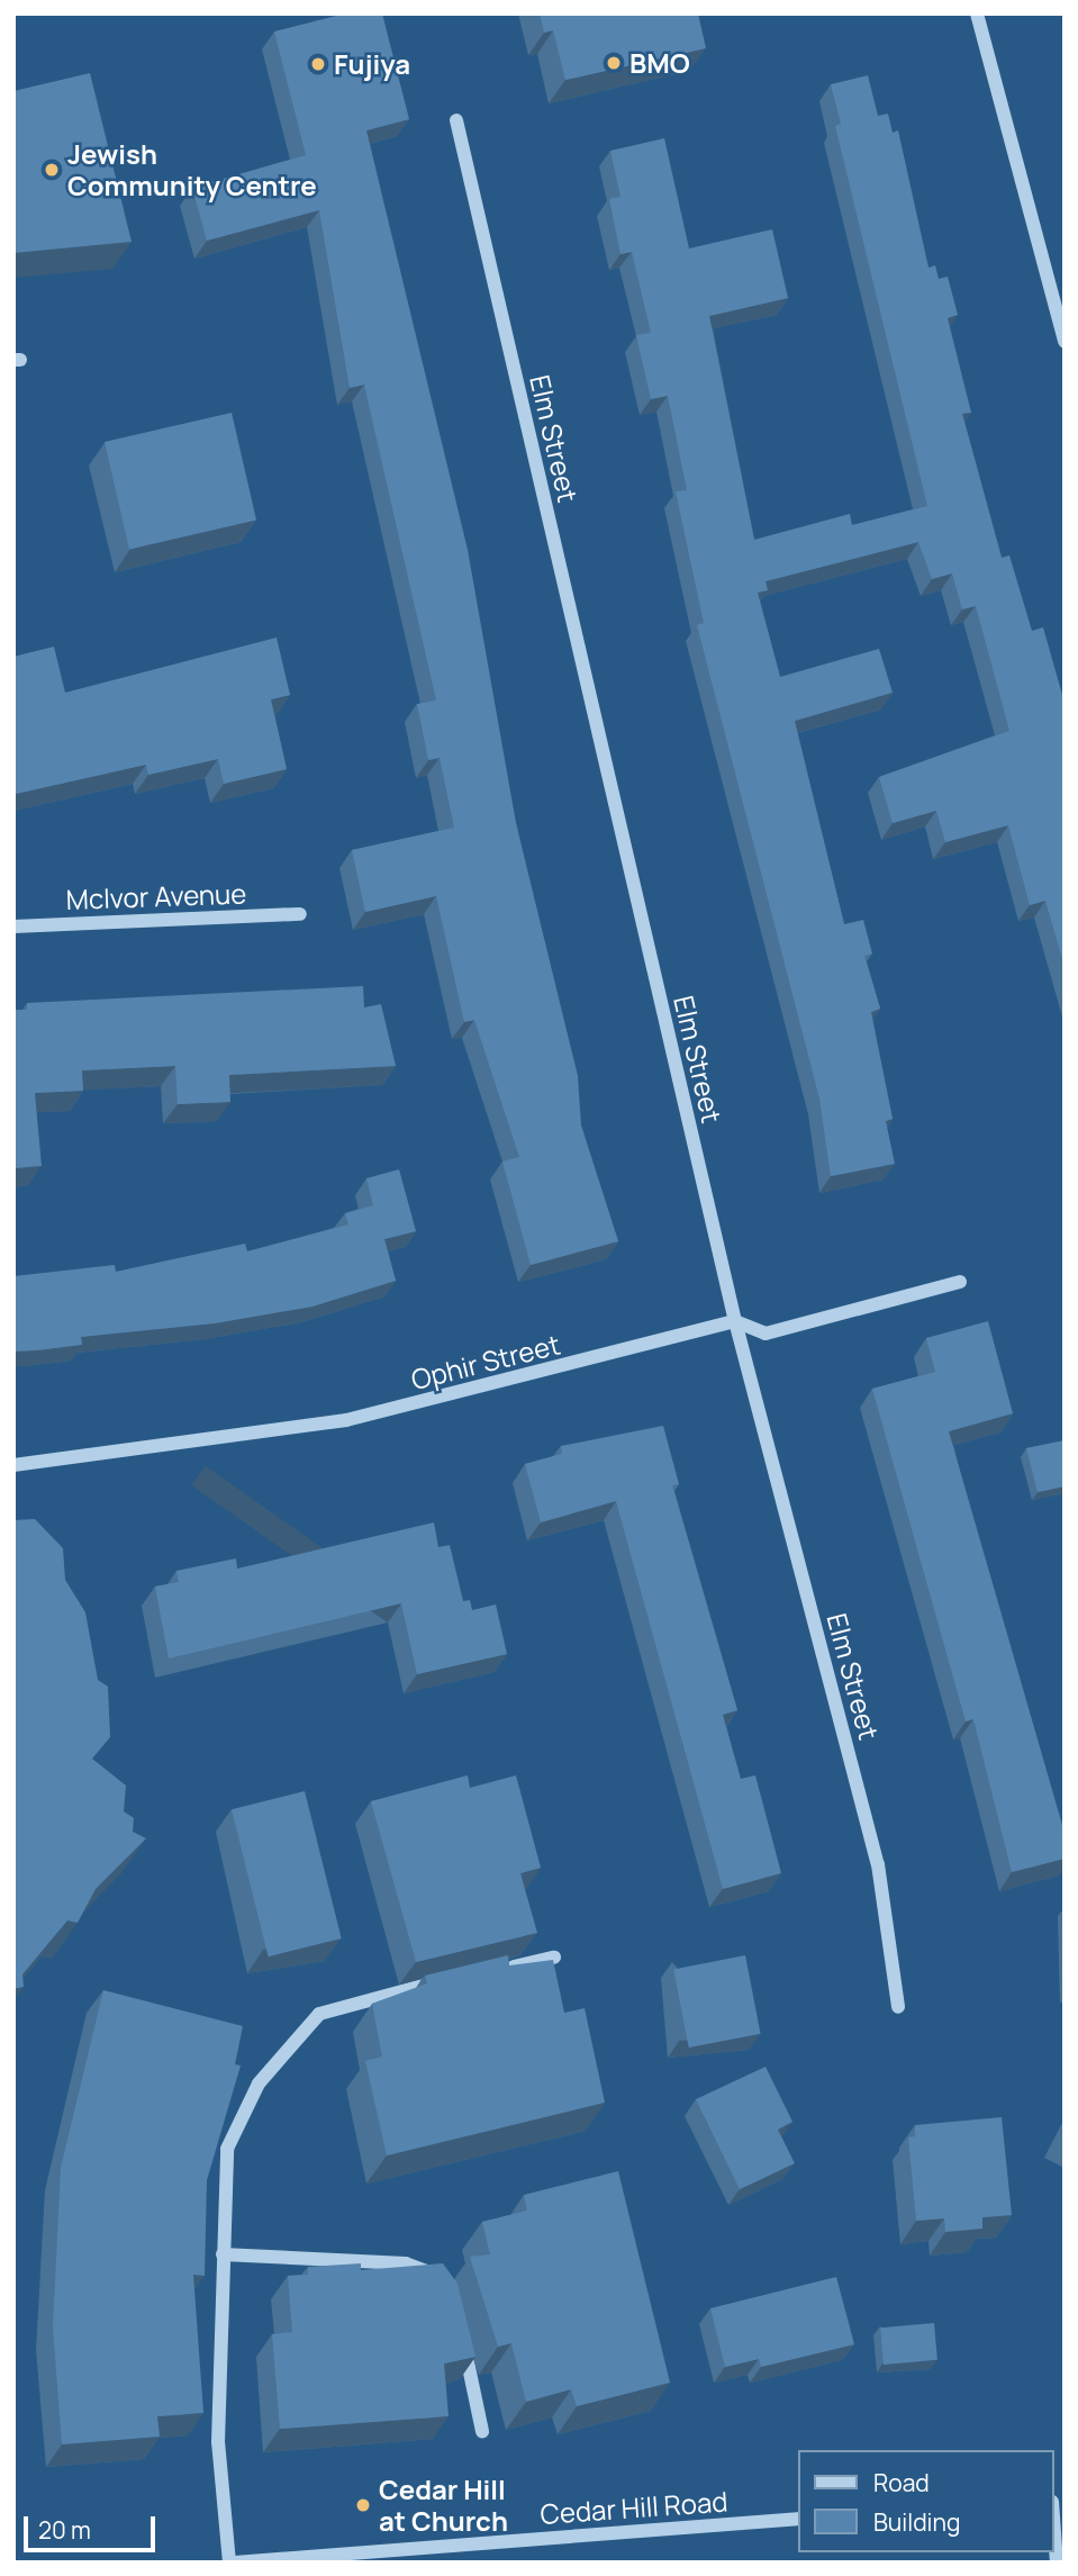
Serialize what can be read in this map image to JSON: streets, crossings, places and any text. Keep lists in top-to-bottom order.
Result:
{
  "streets": {
    "street": [
      "Elm Street",
      "McIvor Avenue",
      "Ophir Street",
      "Cedar Hill Road"
    ]
  },
  "crossings": [
    ["Elm Street", "Ophir Street"]
  ],
  "places": [
    "BMO",
    "Fujiya",
    "Jewish Community Centre",
    "Cedar Hill at Church"
  ],
  "legend": ["Road", "Building"],
  "scale_bar": "20 m"
}
